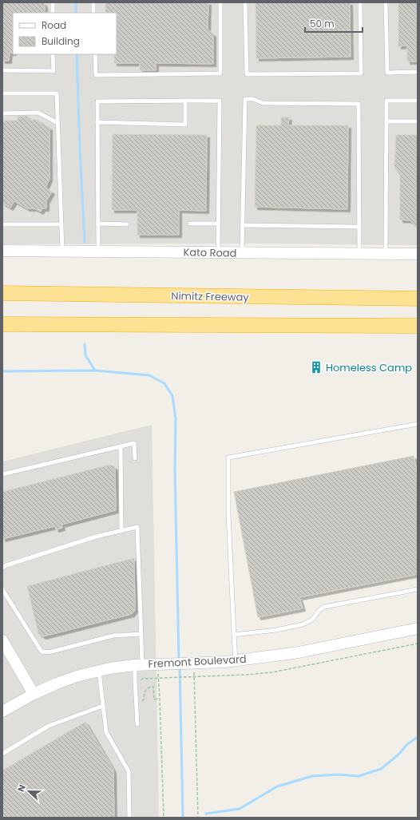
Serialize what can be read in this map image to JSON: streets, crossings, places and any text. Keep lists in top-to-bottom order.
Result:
{
  "streets": {
    "highway": ["Nimitz Freeway"],
    "street": ["Kato Road", "Fremont Boulevard"]
  },
  "places": {
    "building": ["Homeless Camp"]
  },
  "legend": ["Road", "Building"],
  "scale_bar": "50 m",
  "north": "left"
}
